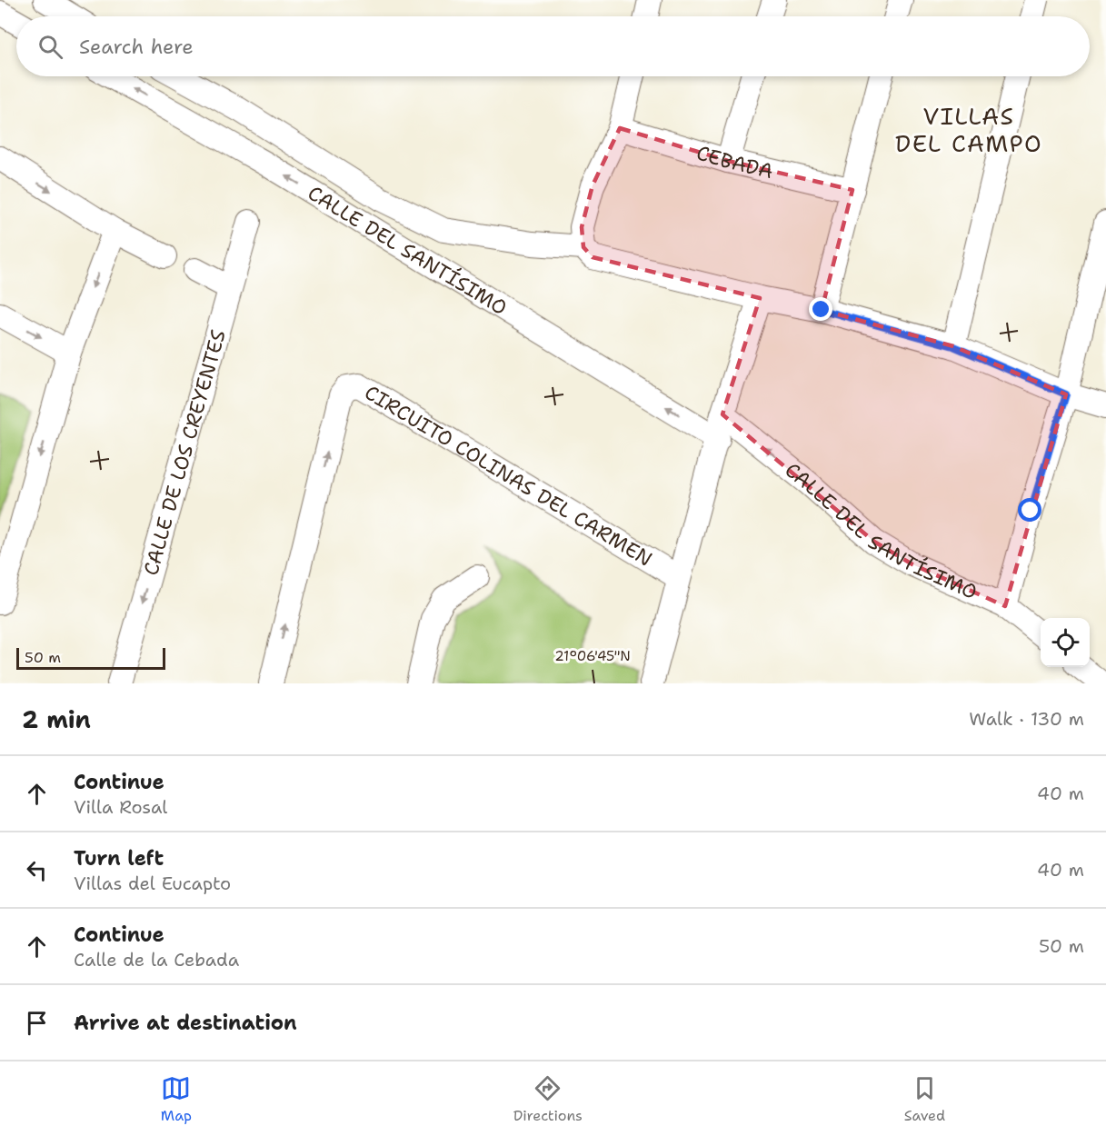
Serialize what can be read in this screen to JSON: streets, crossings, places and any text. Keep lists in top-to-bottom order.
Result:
{
  "streets": {
    "street": [
      "CEBADA",
      "CALLE DEL SANTÍSIMO",
      "CALLE DE LOS CREYENTES",
      "CIRCUITO COLINAS DEL CARMEN"
    ]
  },
  "districts": ["VILLAS DEL CAMPO"],
  "scale_bar": "50 m",
  "page": {
    "search": "Search here",
    "scale": "50 m",
    "heading": ["2 min", "Walk · 130 m"],
    "list": [
      ["Continue", "Villa Rosal", "40 m"],
      ["Turn left", "Villas del Eucapto", "40 m"],
      ["Continue", "Calle de la Cebada", "50 m"],
      "Arrive at destination"
    ],
    "nav": ["Map", "Directions", "Saved"]
  },
  "coordinates": ["21°06'45\"N"]
}
